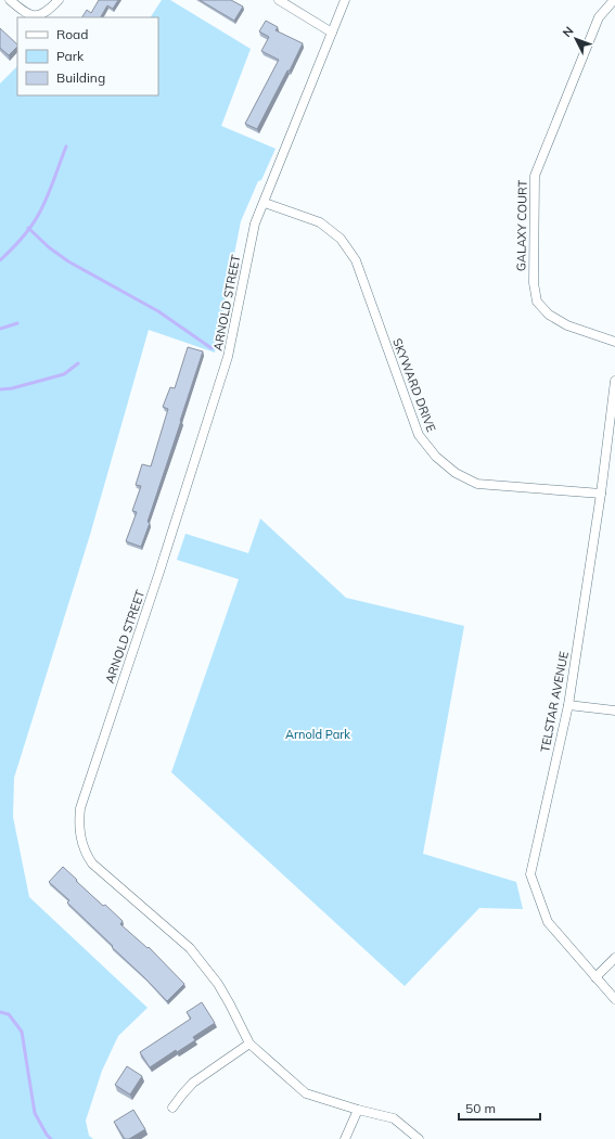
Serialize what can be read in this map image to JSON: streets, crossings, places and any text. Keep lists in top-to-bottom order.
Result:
{
  "streets": {
    "street": [
      "GALAXY COURT",
      "ARNOLD STREET",
      "SKYWARD DRIVE",
      "TELSTAR AVENUE"
    ]
  },
  "crossings": [
    ["ARNOLD STREET", "SKYWARD DRIVE"],
    ["SKYWARD DRIVE", "TELSTAR AVENUE"]
  ],
  "parks": ["Arnold Park"],
  "legend": ["Road", "Park", "Building"],
  "scale_bar": "50 m",
  "north": "top left"
}
